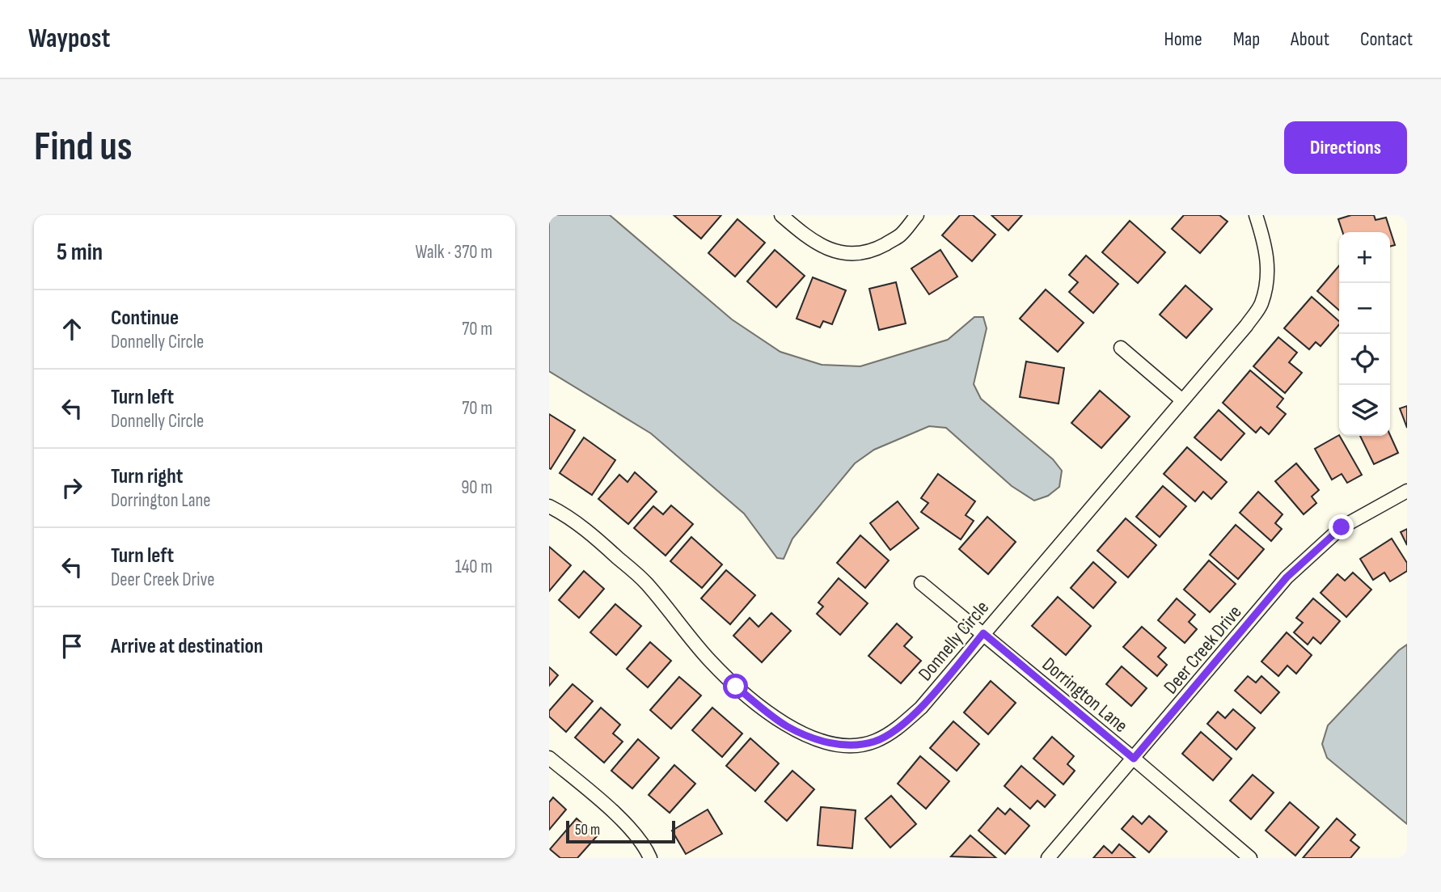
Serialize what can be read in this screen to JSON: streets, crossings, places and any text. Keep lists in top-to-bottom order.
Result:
{
  "streets": {
    "street": ["Donnelly Circle", "Deer Creek Drive", "Dorrington Lane"]
  },
  "crossings": [
    ["Donnelly Circle", "Dorrington Lane"],
    ["Deer Creek Drive", "Dorrington Lane"]
  ],
  "scale_bar": "50 m",
  "page": {
    "header": "Waypost",
    "nav": [
      "Home",
      "Map",
      "About",
      "Contact"
    ],
    "buttons": "Directions",
    "title": "Find us",
    "heading": ["5 min", "Walk · 370 m"],
    "map_buttons": ["+", "−"],
    "list": [
      ["Continue", "Donnelly Circle", "70 m"],
      ["Turn left", "Donnelly Circle", "70 m"],
      ["Turn right", "Dorrington Lane", "90 m"],
      ["Turn left", "Deer Creek Drive", "140 m"],
      "Arrive at destination"
    ],
    "scale": "50 m"
  }
}
